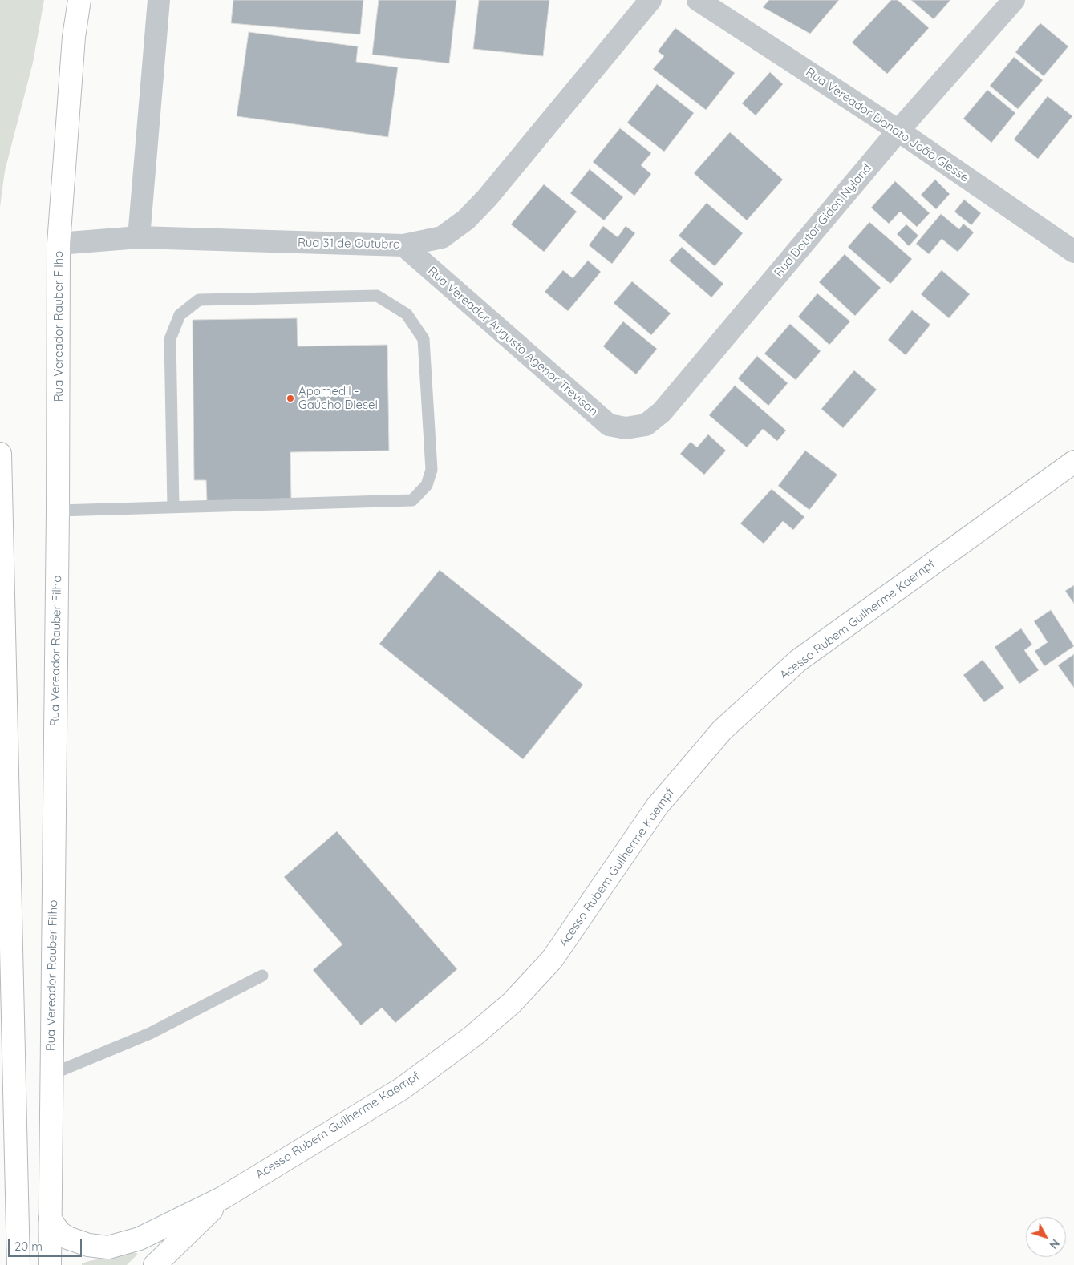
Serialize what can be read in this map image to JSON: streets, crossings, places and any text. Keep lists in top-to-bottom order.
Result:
{
  "streets": {
    "main road": ["Rua Vereador Rauber Filho", "Acesso Rubem Guilherme Kaempf"],
    "street": [
      "Rua Vereador Donato João Glesse",
      "Rua Doutor Gidon Nyland",
      "Rua 31 de Outubro",
      "Rua Vereador Augusto Agenor Trevisan"
    ]
  },
  "crossings": [
    ["Rua Vereador Donato João Glesse", "Rua Doutor Gidon Nyland"],
    ["Rua Doutor Gidon Nyland", "Rua Vereador Augusto Agenor Trevisan"],
    ["Rua 31 de Outubro", "Rua Vereador Rauber Filho"],
    ["Rua 31 de Outubro", "Rua Vereador Augusto Agenor Trevisan"],
    ["Rua Vereador Rauber Filho", "Acesso Rubem Guilherme Kaempf"]
  ],
  "places": ["Apomedil - Gaúcho Diesel"],
  "scale_bar": "20 m",
  "north": "bottom right"
}
